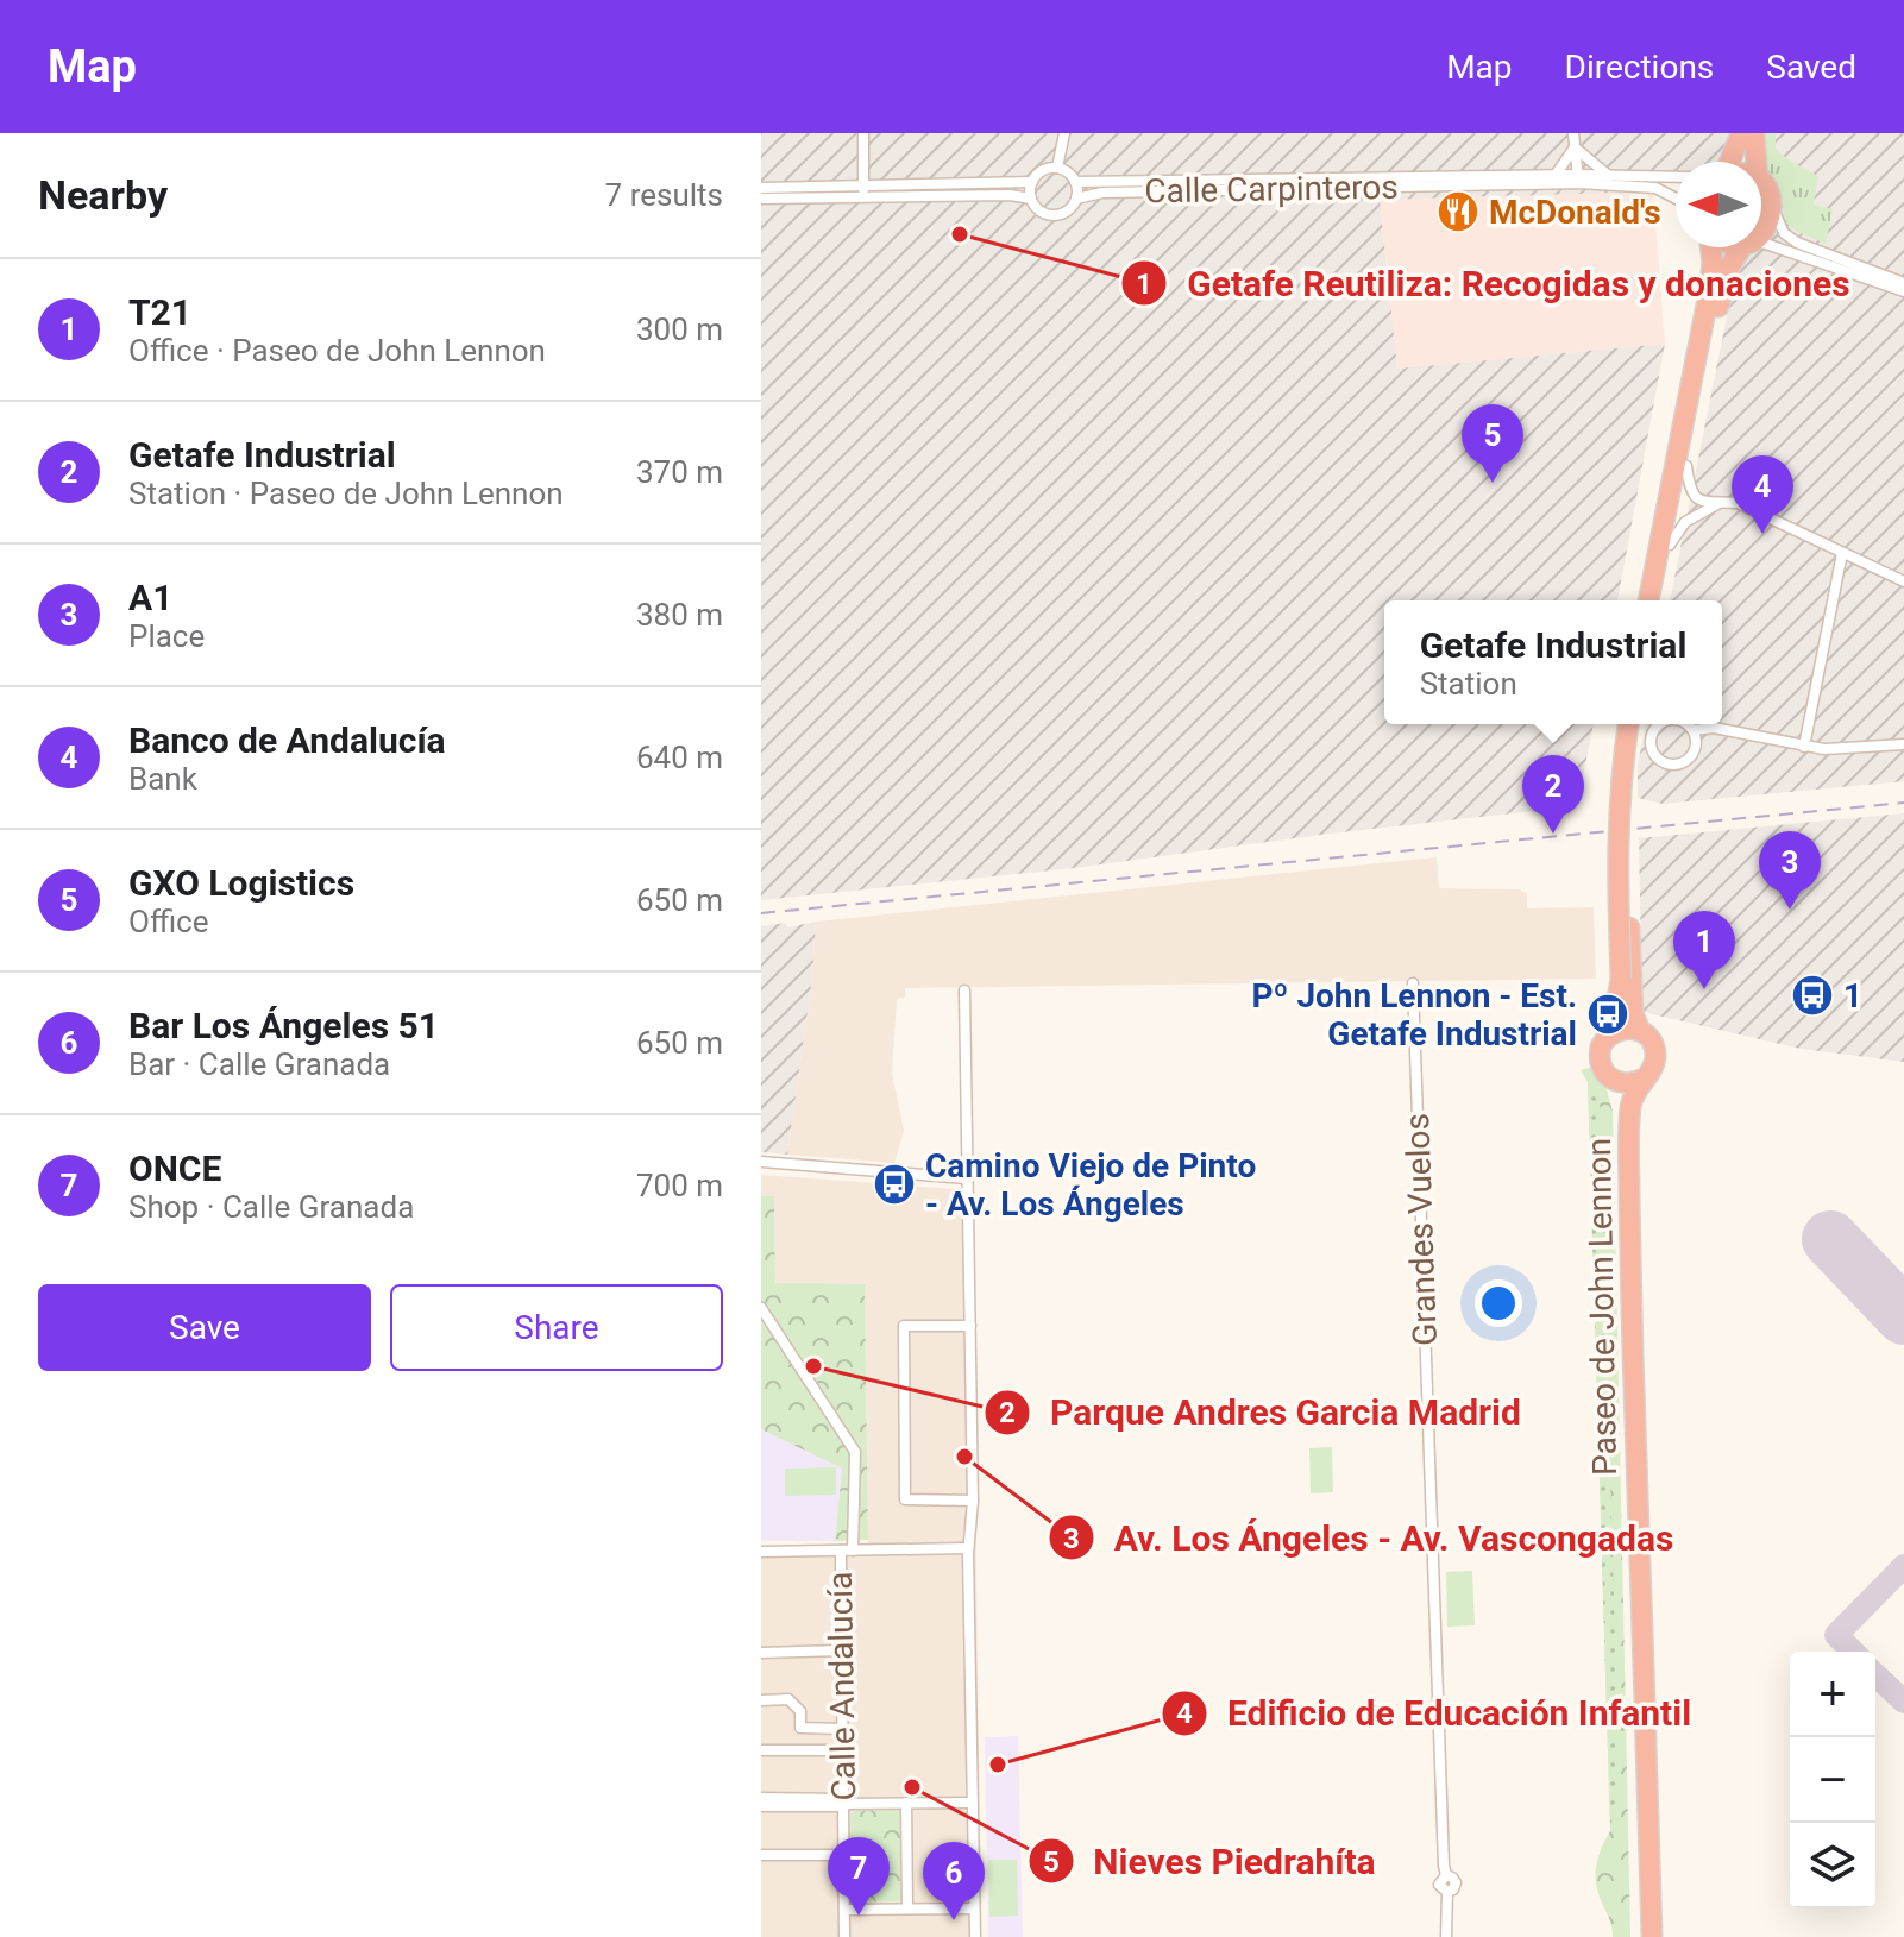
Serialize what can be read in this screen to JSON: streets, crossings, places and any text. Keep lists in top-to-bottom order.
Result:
{
  "streets": {
    "highway": ["Paseo de John Lennon"],
    "street": ["Calle Carpinteros", "Grandes Vuelos", "Calle Andalucía"]
  },
  "places": {
    "restaurant": ["McDonald's"],
    "other": [
      "Getafe Reutiliza: Recogidas y donaciones",
      "Parque Andres Garcia Madrid",
      "Av. Los Ángeles - Av. Vascongadas",
      "Edificio de Educación Infantil",
      "Nieves Piedrahíta"
    ],
    "bus stop": ["1", "Pº John Lennon - Est. Getafe Industrial", "Camino Viejo de Pinto - Av. Los Ángeles"]
  },
  "north": "left",
  "page": {
    "header": "Map",
    "nav": ["Map", "Directions", "Saved"],
    "heading": ["Nearby", "7 results"],
    "list": [
      {
        "mark": "1",
        "name": "T21",
        "note": "Office · Paseo de John Lennon",
        "value": "300 m"
      },
      {
        "mark": "2",
        "name": "Getafe Industrial",
        "note": "Station · Paseo de John Lennon",
        "value": "370 m"
      },
      {
        "mark": "3",
        "name": "A1",
        "note": "Place",
        "value": "380 m"
      },
      {
        "mark": "4",
        "name": "Banco de Andalucía",
        "note": "Bank",
        "value": "640 m"
      },
      {
        "mark": "5",
        "name": "GXO Logistics",
        "note": "Office",
        "value": "650 m"
      },
      {
        "mark": "6",
        "name": "Bar Los Ángeles 51",
        "note": "Bar · Calle Granada",
        "value": "650 m"
      },
      {
        "mark": "7",
        "name": "ONCE",
        "note": "Shop · Calle Granada",
        "value": "700 m"
      }
    ],
    "pins": [
      "5",
      "4",
      "2",
      "3",
      "1",
      "7",
      "6"
    ],
    "popup": ["Getafe Industrial", "Station"],
    "buttons": ["Save", "Share"],
    "map_buttons": ["+", "−"]
  }
}
